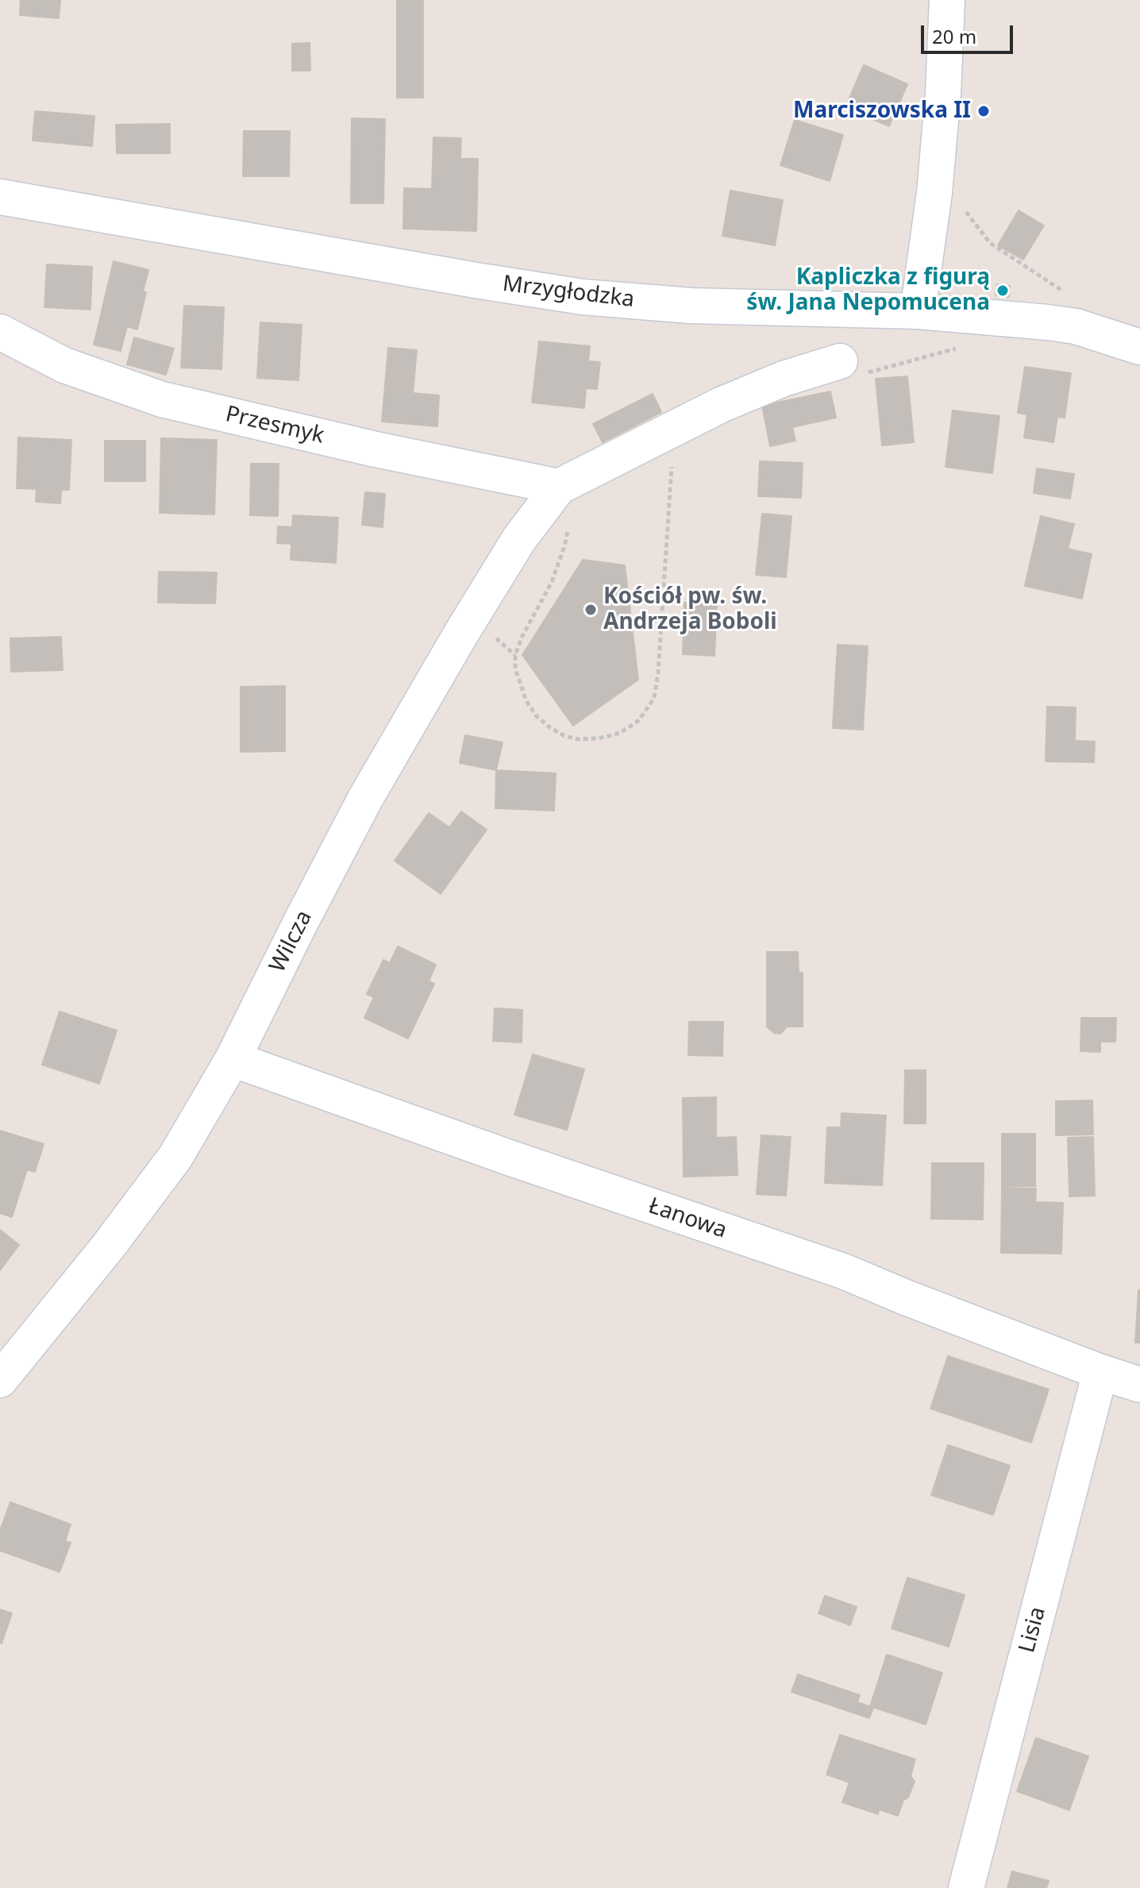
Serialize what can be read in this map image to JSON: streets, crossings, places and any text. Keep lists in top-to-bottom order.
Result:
{
  "streets": {
    "street": [
      "Mrzygłodzka",
      "Przesmyk",
      "Wilcza",
      "Łanowa",
      "Lisia"
    ]
  },
  "crossings": [
    ["Przesmyk", "Wilcza"],
    ["Wilcza", "Łanowa"],
    ["Łanowa", "Lisia"]
  ],
  "places": ["Marciszowska II", "Kapliczka z figurą św. Jana Nepomucena", "Kościół pw. św. Andrzeja Boboli"],
  "scale_bar": "20 m"
}
